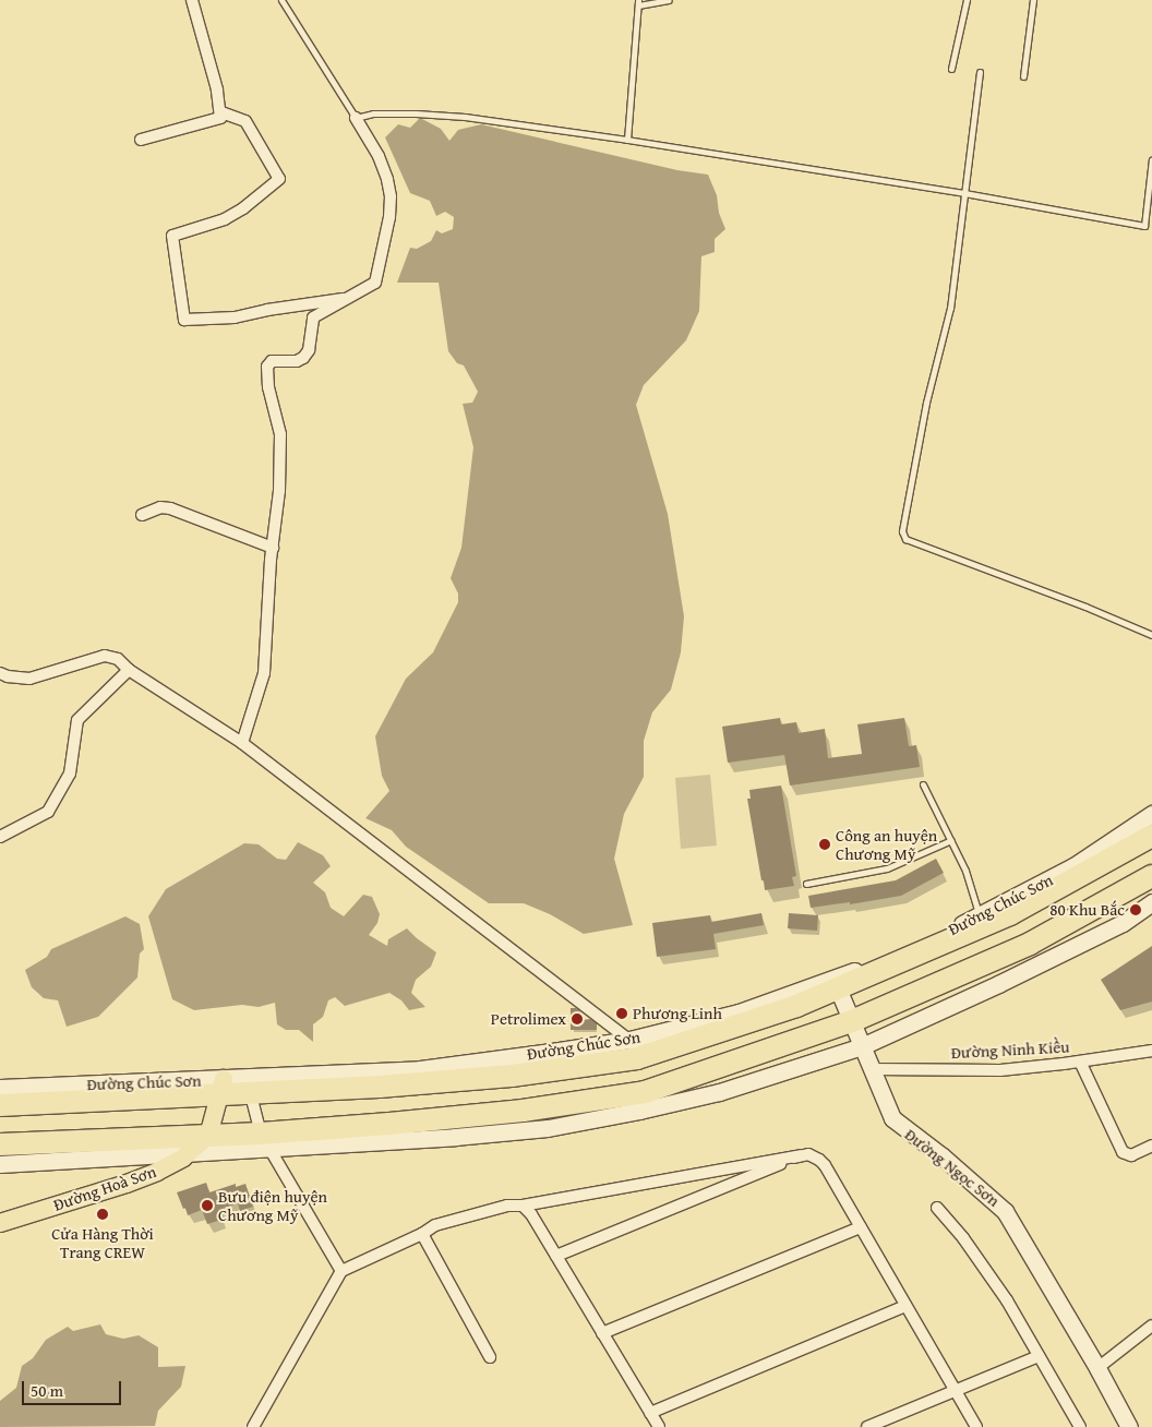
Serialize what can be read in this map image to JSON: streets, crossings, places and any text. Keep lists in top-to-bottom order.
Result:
{
  "streets": {
    "highway": ["Đường Chúc Sơn"],
    "main road": ["Đường Hoà Sơn"],
    "street": ["Đường Ninh Kiều", "Đường Ngọc Sơn"]
  },
  "crossings": [
    ["Đường Chúc Sơn", "Đường Ngọc Sơn"],
    ["Đường Ninh Kiều", "Đường Ngọc Sơn"]
  ],
  "places": [
    "Công an huyện Chương Mỹ",
    "80 Khu Bắc",
    "Phương Linh",
    "Petrolimex",
    "Bưu điện huyện Chương Mỹ",
    "Cửa Hàng Thời Trang CREW"
  ],
  "scale_bar": "50 m"
}
